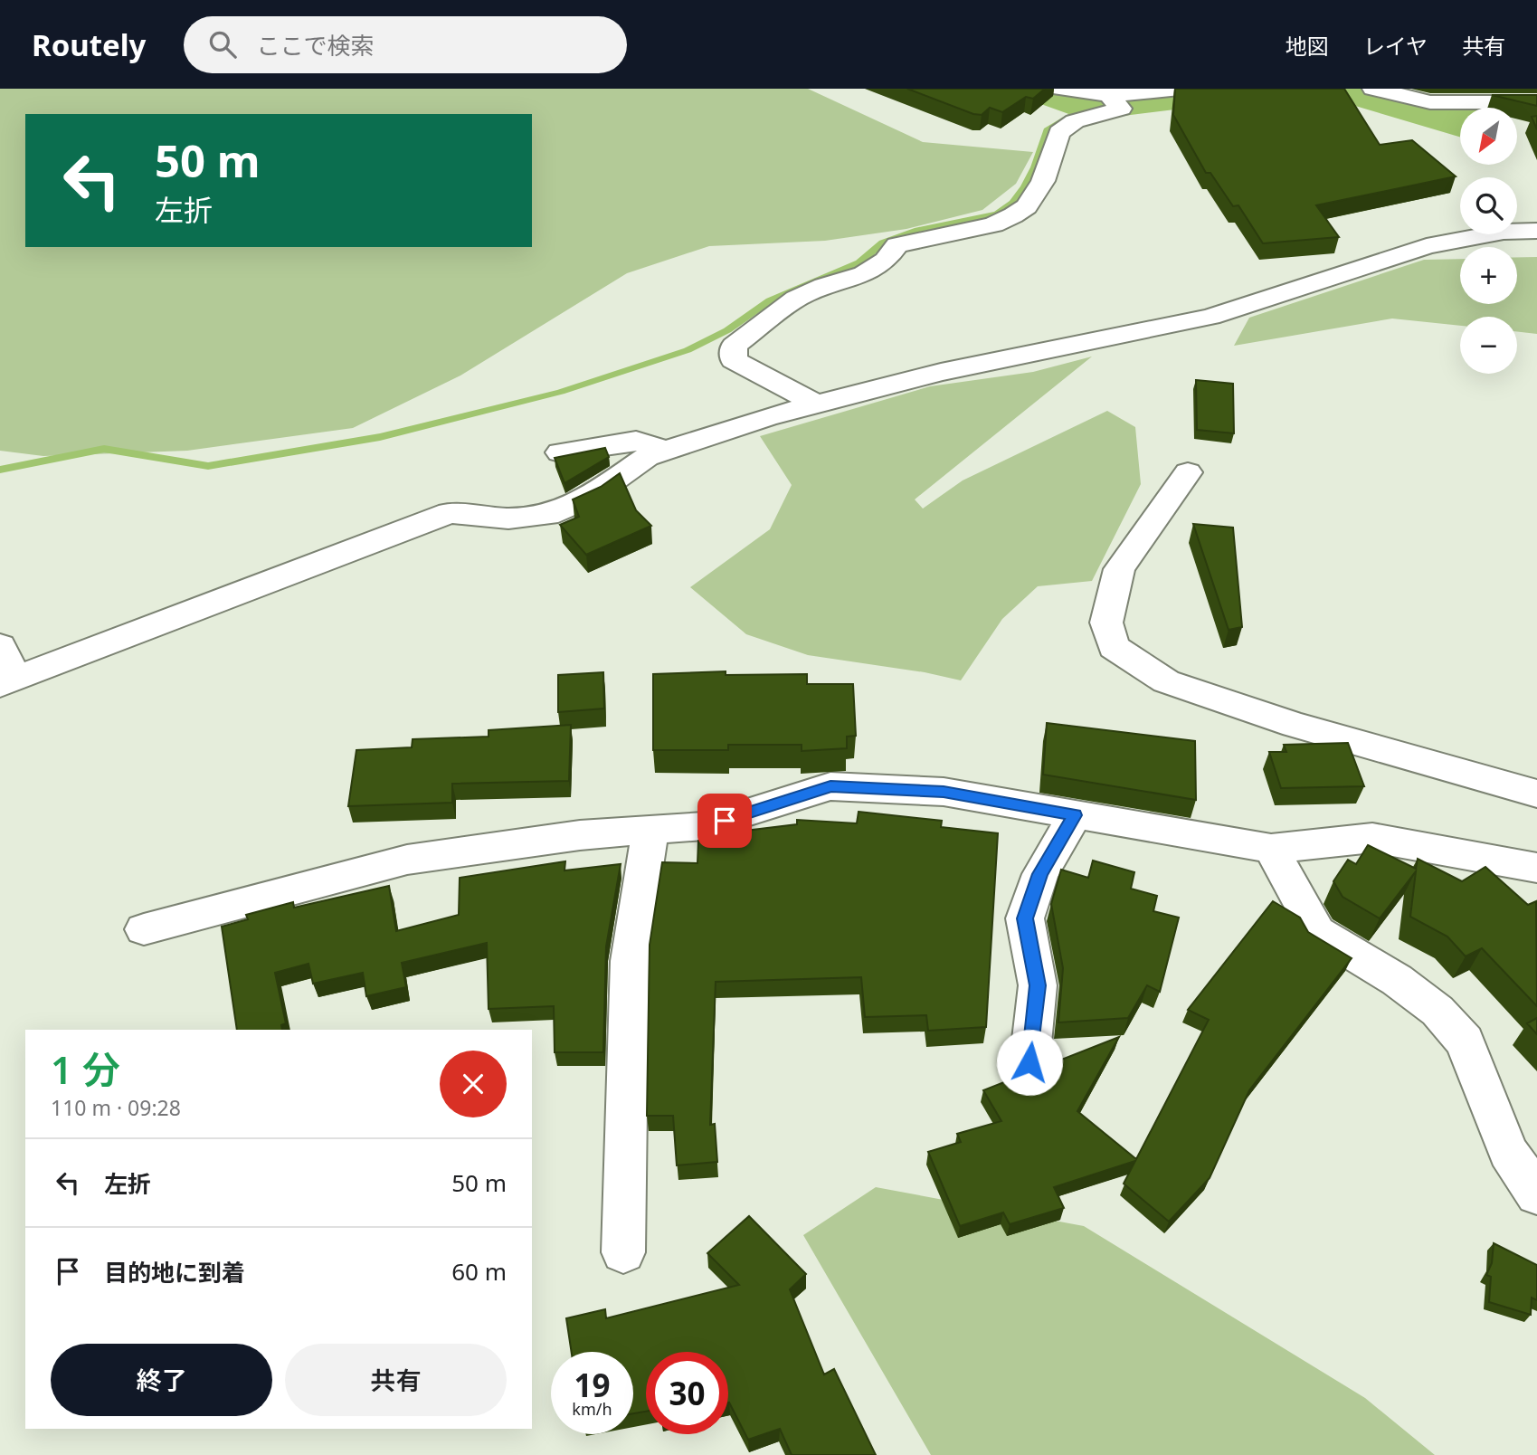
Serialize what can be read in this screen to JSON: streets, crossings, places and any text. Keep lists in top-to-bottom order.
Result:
{
  "north": "bottom left",
  "page": {
    "header": "Routely",
    "search": "ここで検索",
    "nav": ["地図", "レイヤ", "共有"],
    "map_buttons": ["+", "−"],
    "turn": ["50 m", "左折"],
    "heading": ["1 分", "110 m · 09:28"],
    "list": [
      {
        "name": "左折",
        "value": "50 m"
      },
      {
        "name": "目的地に到着",
        "value": "60 m"
      }
    ],
    "buttons": ["終了", "共有"],
    "speed": "19 km/h",
    "limit": "30"
  }
}
